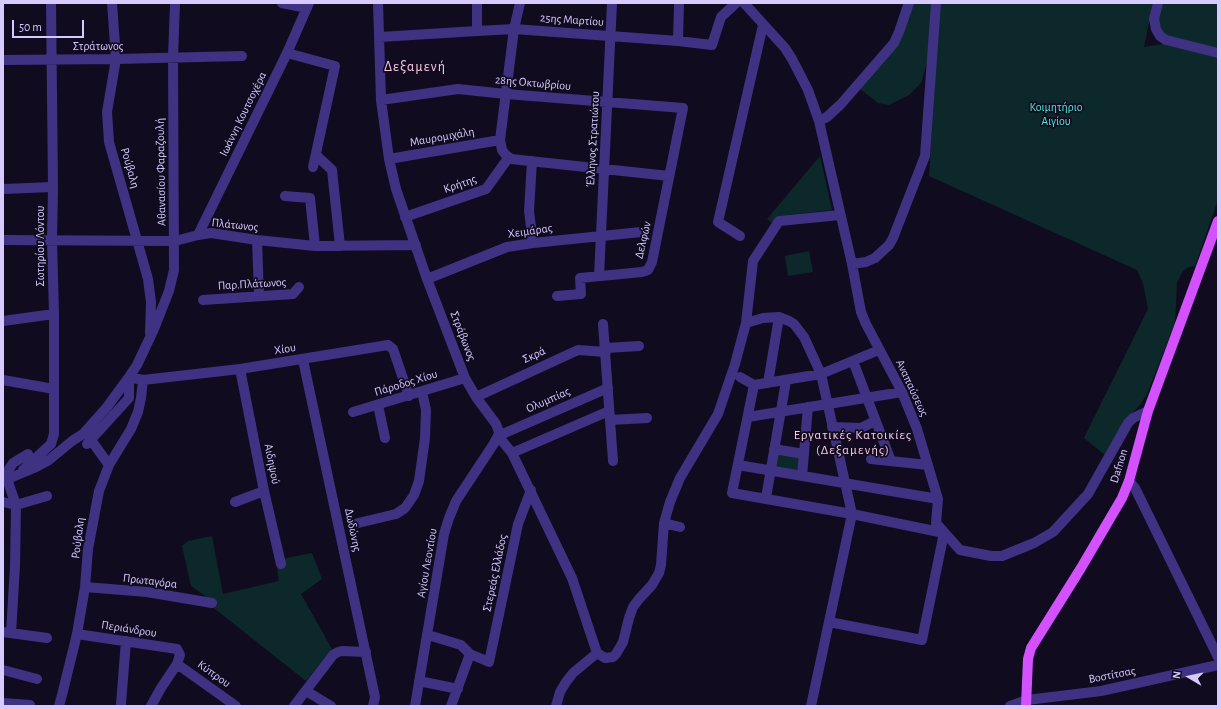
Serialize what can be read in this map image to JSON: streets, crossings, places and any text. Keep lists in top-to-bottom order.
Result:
{
  "streets": {
    "main road": ["Dafnon"],
    "street": [
      "25ης Μαρτίου",
      "Στράτωνος",
      "28ης Οκτωβρίου",
      "Ιωάννη Κουτσοχέρα",
      "Μαυρομιχάλη",
      "Έλληνος Στρατιώτου",
      "Ρούβαλη",
      "Αθανασίου Φαραζουλή",
      "Κρήτης",
      "Πλάτωνος",
      "Χειμάρας",
      "Δελφών",
      "Σωτηρίου Λόντου",
      "Παρ.Πλάτωνος",
      "Στράβωνος",
      "Χίου",
      "Σκρά",
      "Πάροδος Χίου",
      "Αναπαύσεως",
      "Ολυμπίας",
      "Αιδηψού",
      "Δωδώνης",
      "Αγίου Λεοντίου",
      "Στερεάς Ελλάδος",
      "Πρωταγόρα",
      "Περιάνδρου",
      "Κύπρου",
      "Βοστίτσας"
    ]
  },
  "crossings": [
    ["25ης Μαρτίου", "Έλληνος Στρατιώτου"],
    ["25ης Μαρτίου", "Στράβωνος"],
    ["Στράτωνος", "Ρούβαλη"],
    ["Στράτωνος", "Αθανασίου Φαραζουλή"],
    ["Στράτωνος", "Σωτηρίου Λόντου"],
    ["28ης Οκτωβρίου", "Έλληνος Στρατιώτου"],
    ["28ης Οκτωβρίου", "Δελφών"],
    ["28ης Οκτωβρίου", "Στράβωνος"],
    ["Ιωάννη Κουτσοχέρα", "Πλάτωνος"],
    ["Μαυρομιχάλη", "Στράβωνος"],
    ["Έλληνος Στρατιώτου", "Χειμάρας"],
    ["Έλληνος Στρατιώτου", "Δελφών"],
    ["Ρούβαλη", "Αθανασίου Φαραζουλή"],
    ["Ρούβαλη", "Πλάτωνος"],
    ["Ρούβαλη", "Χίου"],
    ["Ρούβαλη", "Πρωταγόρα"],
    ["Ρούβαλη", "Περιάνδρου"],
    ["Αθανασίου Φαραζουλή", "Πλάτωνος"],
    ["Αθανασίου Φαραζουλή", "Χίου"],
    ["Κρήτης", "Στράβωνος"],
    ["Πλάτωνος", "Σωτηρίου Λόντου"],
    ["Πλάτωνος", "Στράβωνος"],
    ["Χειμάρας", "Στράβωνος"],
    ["Στράβωνος", "Σκρά"],
    ["Στράβωνος", "Πάροδος Χίου"],
    ["Στράβωνος", "Ολυμπίας"],
    ["Στράβωνος", "Αγίου Λεοντίου"],
    ["Στράβωνος", "Στερεάς Ελλάδος"],
    ["Χίου", "Πάροδος Χίου"],
    ["Χίου", "Αιδηψού"],
    ["Χίου", "Δωδώνης"],
    ["Αναπαύσεως", "Dafnon"],
    ["Ολυμπίας", "Αγίου Λεοντίου"],
    ["Dafnon", "Βοστίτσας"],
    ["Περιάνδρου", "Κύπρου"]
  ],
  "districts": ["Δεξαμενή", "Εργατικές Κατοικίες (Δεξαμενής)"],
  "parks": ["Κοιμητήριο Αιγίου"],
  "scale_bar": "50 m",
  "north": "left"
}
